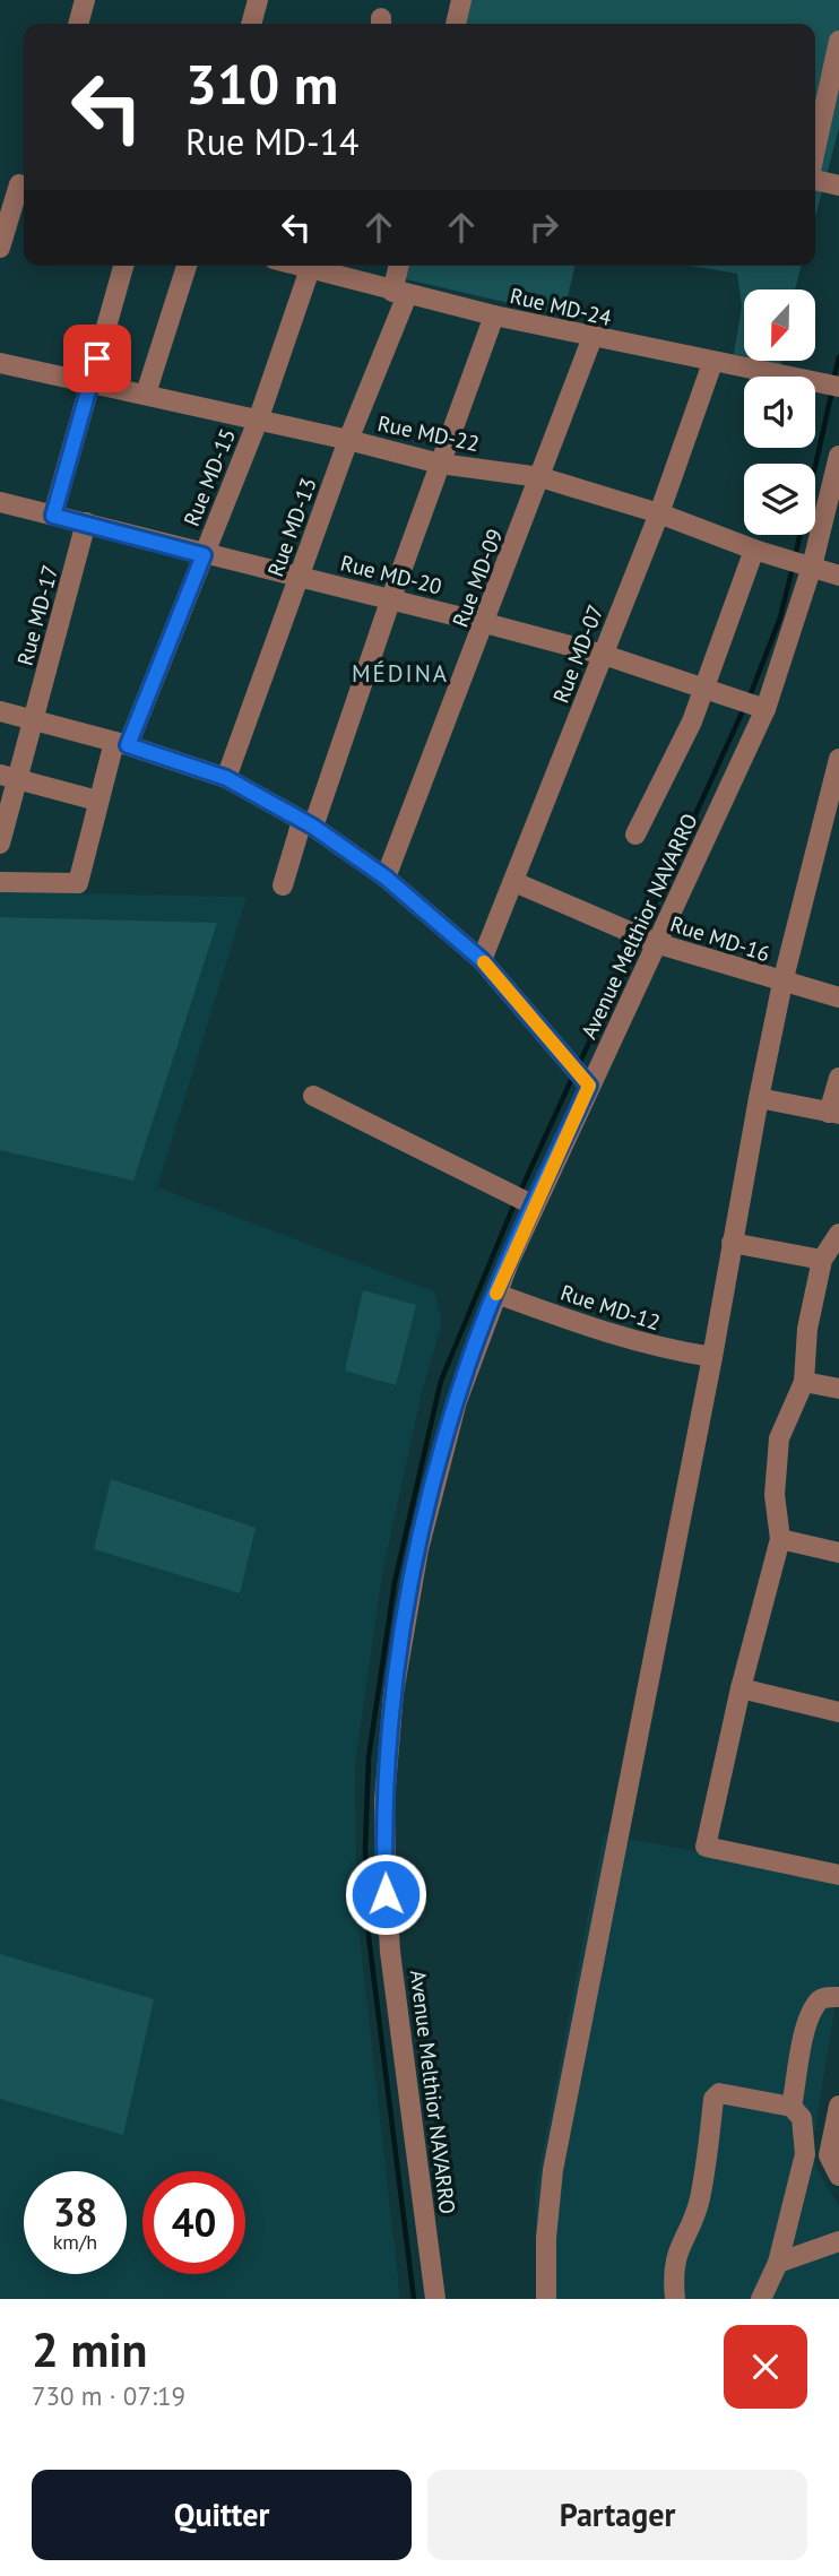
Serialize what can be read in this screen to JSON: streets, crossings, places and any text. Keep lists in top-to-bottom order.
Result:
{
  "streets": {
    "street": [
      "Rue MD-24",
      "Rue MD-22",
      "Rue MD-15",
      "Rue MD-13",
      "Rue MD-20",
      "Rue MD-09",
      "Rue MD-17",
      "Rue MD-07",
      "Avenue Melthior NAVARRO",
      "Rue MD-16",
      "Rue MD-12"
    ]
  },
  "crossings": [
    ["Rue MD-24", "Rue MD-15"],
    ["Rue MD-24", "Rue MD-13"],
    ["Rue MD-24", "Rue MD-09"],
    ["Rue MD-24", "Rue MD-07"],
    ["Rue MD-22", "Rue MD-15"],
    ["Rue MD-22", "Rue MD-13"],
    ["Rue MD-22", "Rue MD-09"],
    ["Rue MD-22", "Rue MD-07"],
    ["Rue MD-22", "Avenue Melthior NAVARRO"],
    ["Rue MD-15", "Rue MD-20"],
    ["Rue MD-13", "Rue MD-20"],
    ["Rue MD-20", "Rue MD-09"],
    ["Rue MD-20", "Rue MD-17"],
    ["Rue MD-20", "Rue MD-07"],
    ["Rue MD-20", "Avenue Melthior NAVARRO"],
    ["Rue MD-07", "Rue MD-16"],
    ["Avenue Melthior NAVARRO", "Rue MD-16"],
    ["Avenue Melthior NAVARRO", "Rue MD-12"]
  ],
  "districts": ["MÉDINA"],
  "north": "bottom",
  "page": {
    "turn": ["310 m", "Rue MD-14"],
    "speed": "38 km/h",
    "limit": "40",
    "heading": ["2 min", "730 m · 07:19"],
    "buttons": ["Quitter", "Partager"]
  }
}
